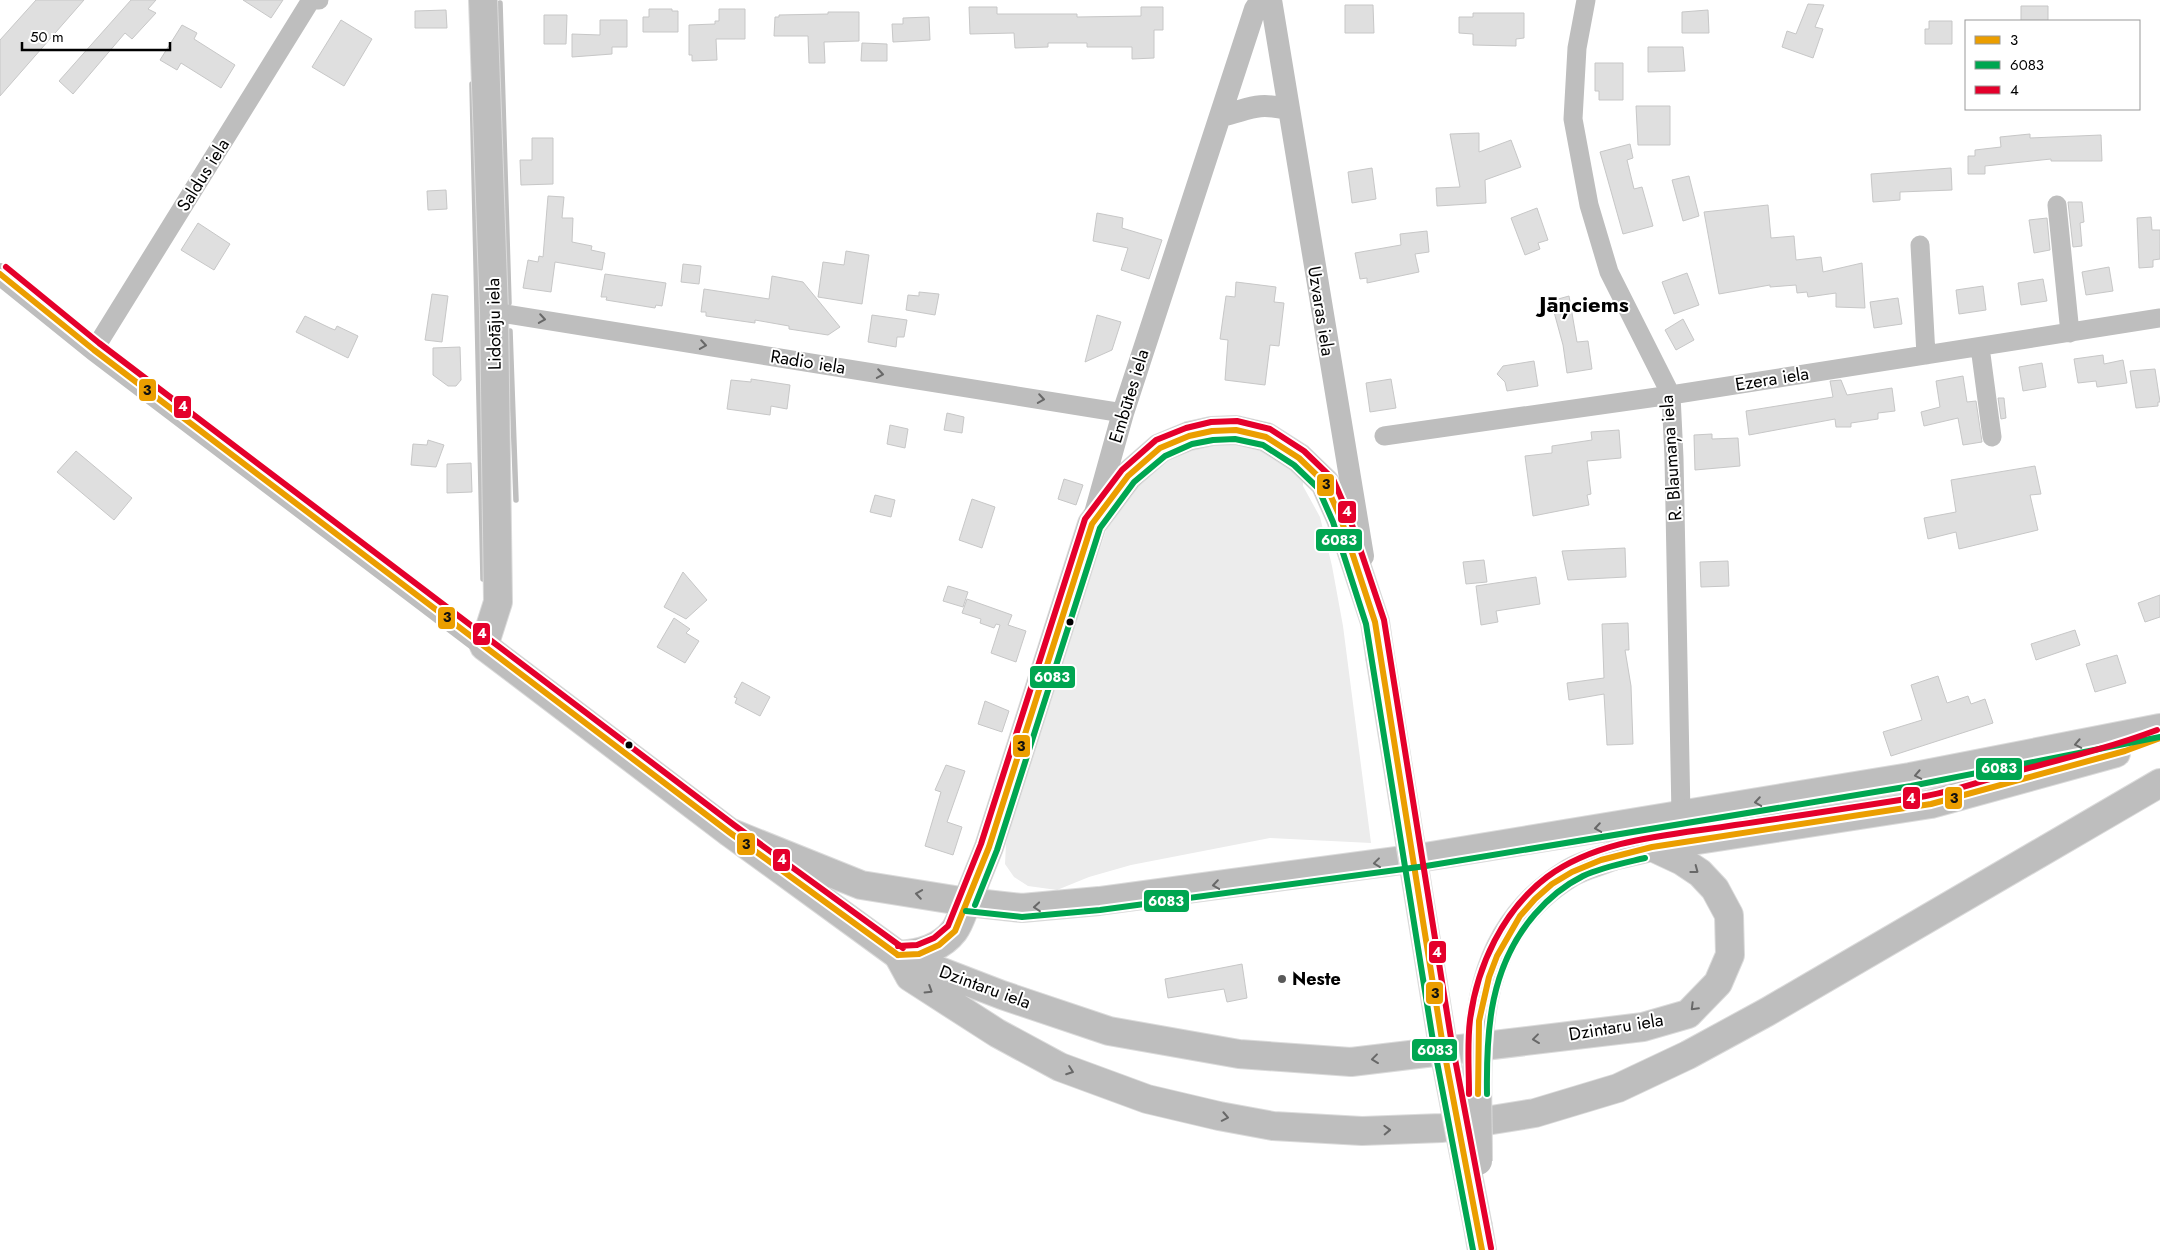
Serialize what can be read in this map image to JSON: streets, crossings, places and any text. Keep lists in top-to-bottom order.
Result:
{
  "streets": {
    "main road": ["Lidotāju iela", "Embūtes iela", "Dzintaru iela"],
    "street": [
      "Saldus iela",
      "Uzvaras iela",
      "Radio iela",
      "Ezera iela",
      "R. Blaumaņa iela"
    ]
  },
  "crossings": [
    ["Saldus iela", "Dzintaru iela"],
    ["Lidotāju iela", "Radio iela"],
    ["Lidotāju iela", "Dzintaru iela"],
    ["Radio iela", "Embūtes iela"],
    ["Ezera iela", "R. Blaumaņa iela"],
    ["Embūtes iela", "Dzintaru iela"]
  ],
  "one_way": ["Radio iela"],
  "districts": ["Jāņciems"],
  "places": ["Neste"],
  "lines": ["transit line 4", "transit line 3", "transit line 6083"],
  "legend": ["3", "6083", "4"],
  "scale_bar": "50 m"
}
